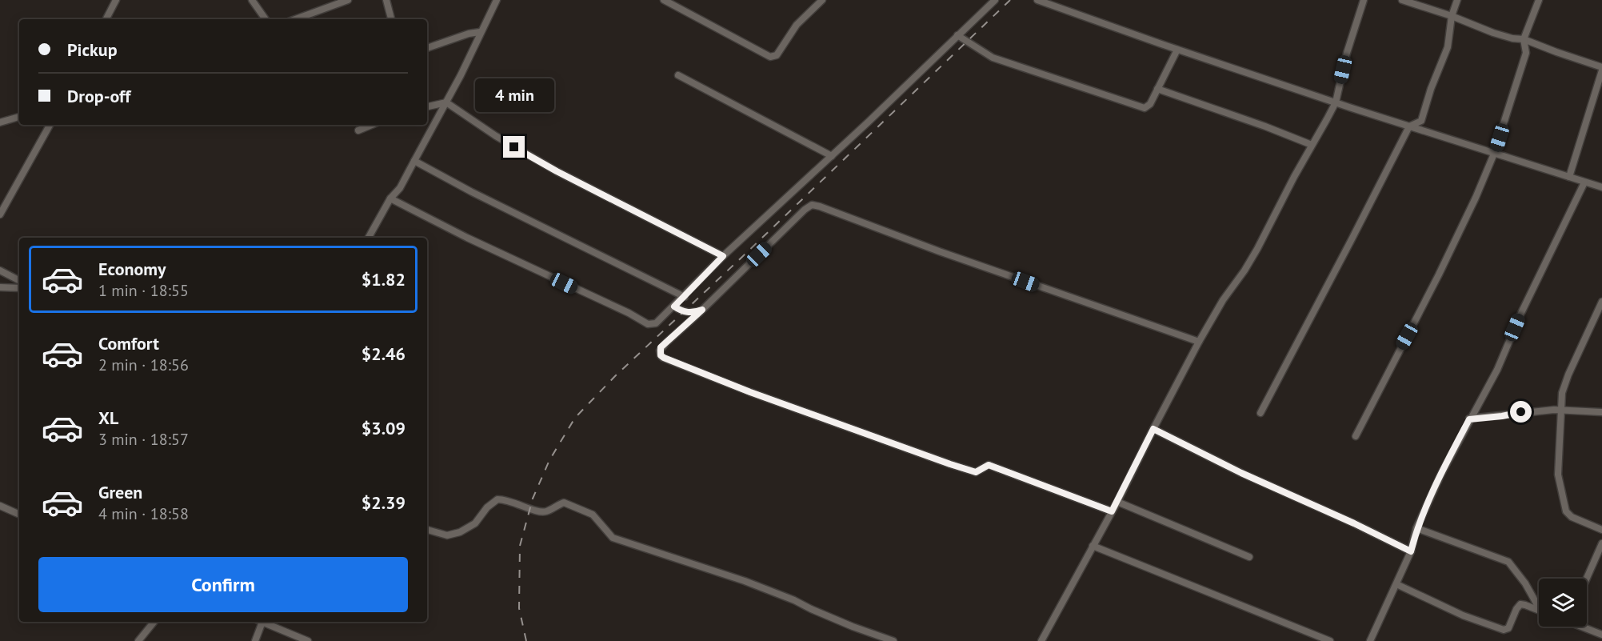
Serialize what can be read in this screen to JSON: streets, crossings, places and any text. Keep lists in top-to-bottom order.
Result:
{
  "page": {
    "banner": ["Pickup", "Drop-off"],
    "bubble": "4 min",
    "list": [
      {
        "name": "Economy",
        "note": "1 min · 18:55",
        "value": "$1.82"
      },
      {
        "name": "Comfort",
        "note": "2 min · 18:56",
        "value": "$2.46"
      },
      {
        "name": "XL",
        "note": "3 min · 18:57",
        "value": "$3.09"
      },
      {
        "name": "Green",
        "note": "4 min · 18:58",
        "value": "$2.39"
      }
    ],
    "buttons": "Confirm"
  }
}
